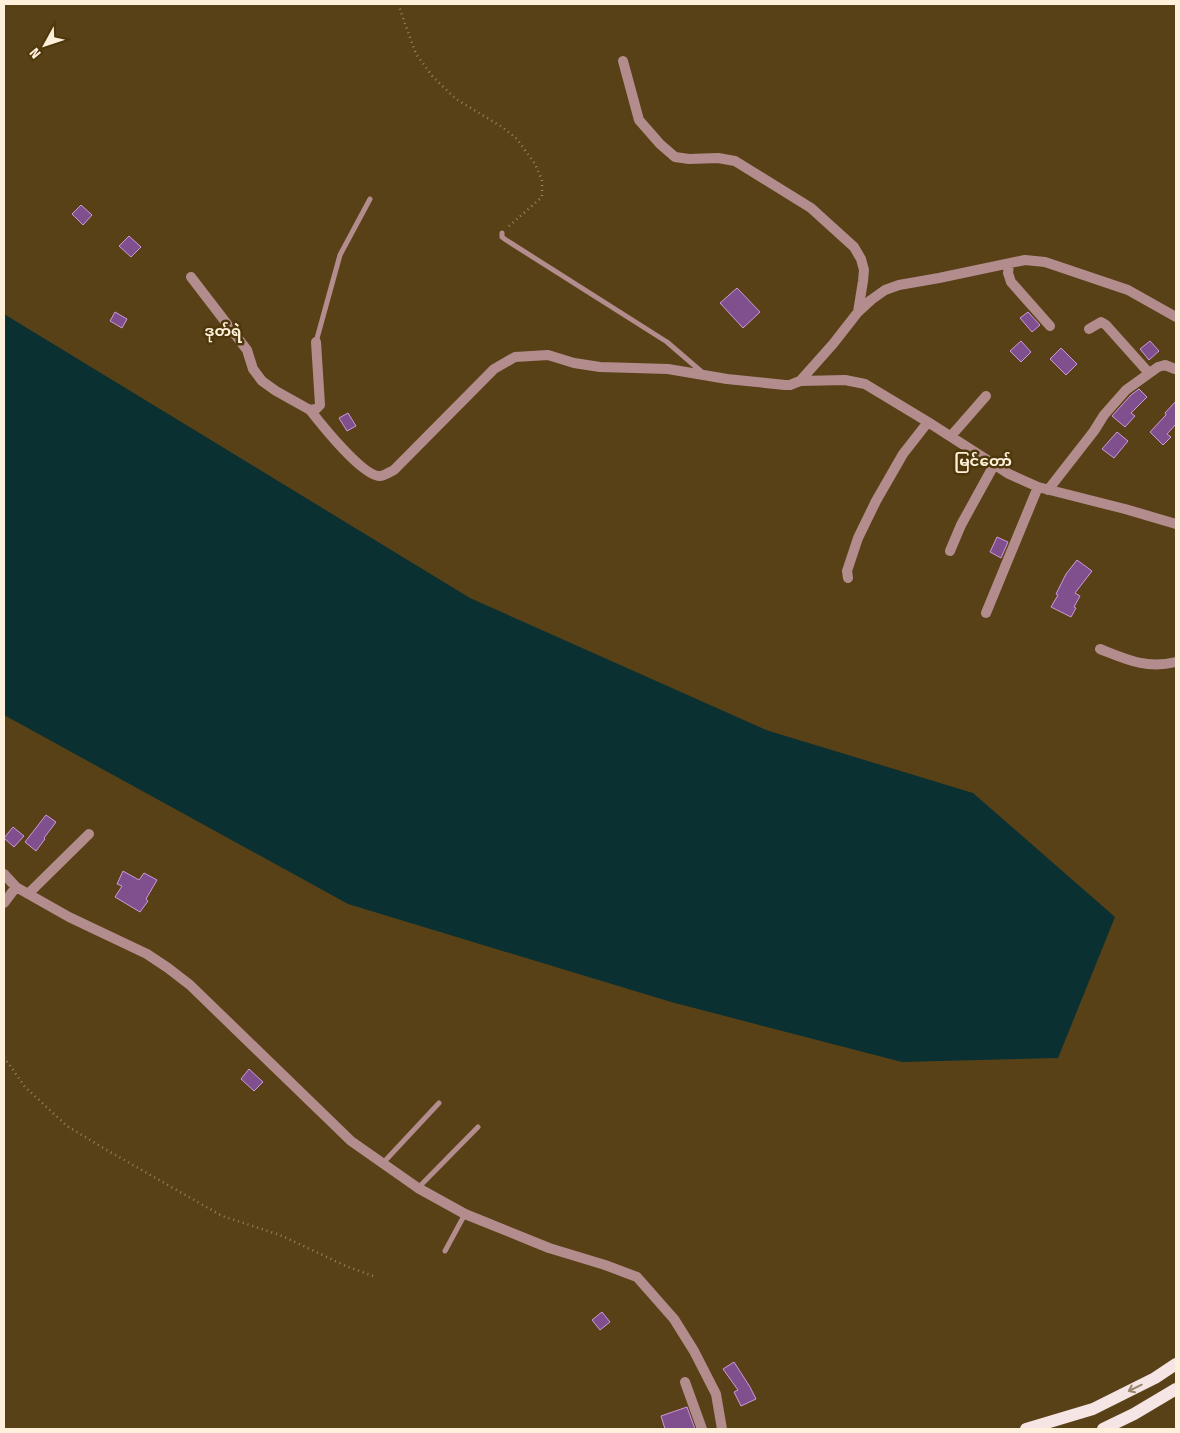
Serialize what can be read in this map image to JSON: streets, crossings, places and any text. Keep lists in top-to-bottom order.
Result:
{
  "districts": ["ဒုတ်ရဲ", "မြင်တော်"],
  "north": "bottom left"
}
